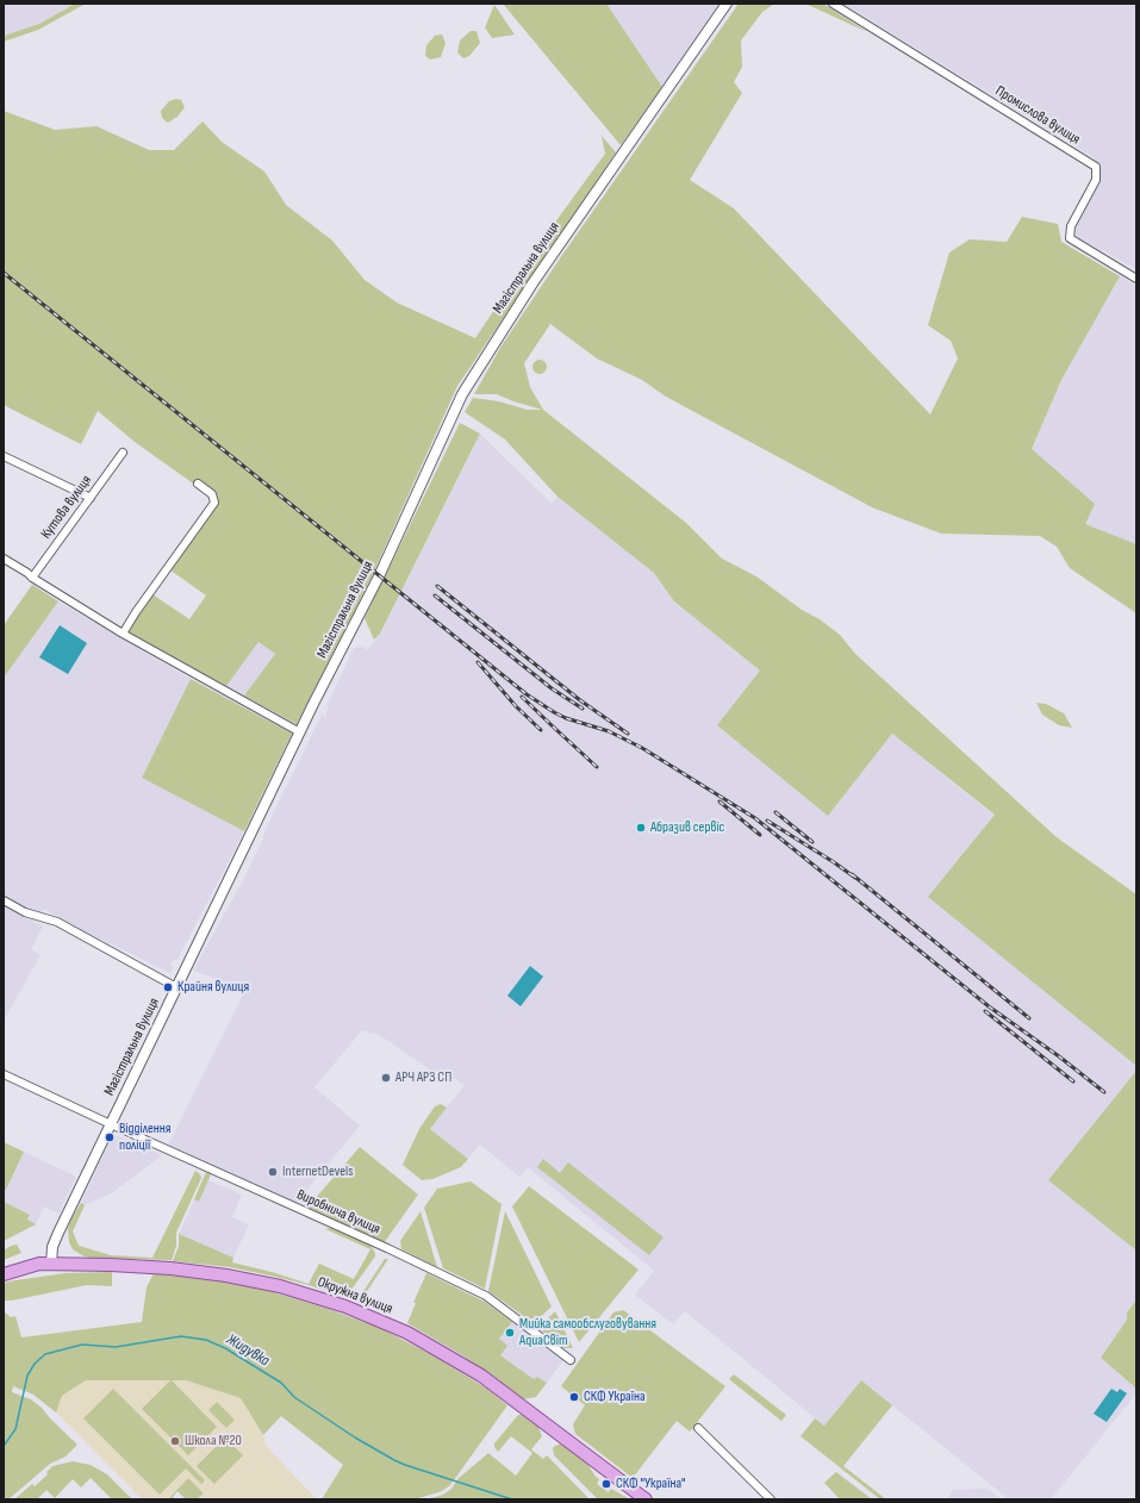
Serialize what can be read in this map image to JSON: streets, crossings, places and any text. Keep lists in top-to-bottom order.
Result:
{
  "streets": {
    "main road": ["Окружна вулиця"],
    "street": [
      "Промислова вулиця",
      "Магістральна вулиця",
      "Кутова вулиця",
      "Виробнича вулиця"
    ]
  },
  "crossings": [
    ["Магістральна вулиця", "Виробнича вулиця"],
    ["Магістральна вулиця", "Окружна вулиця"]
  ],
  "water": ["Жидувка"],
  "places": [
    "Абразив сервіс",
    "Крайня вулиця",
    "АРЧ АРЗ СП",
    "Відділення поліції",
    "InternetDevels",
    "Мийка самообслуговування AquaСвіт",
    "СКФ Україна",
    "Школа №20",
    "СКФ \"Україна\""
  ]
}
